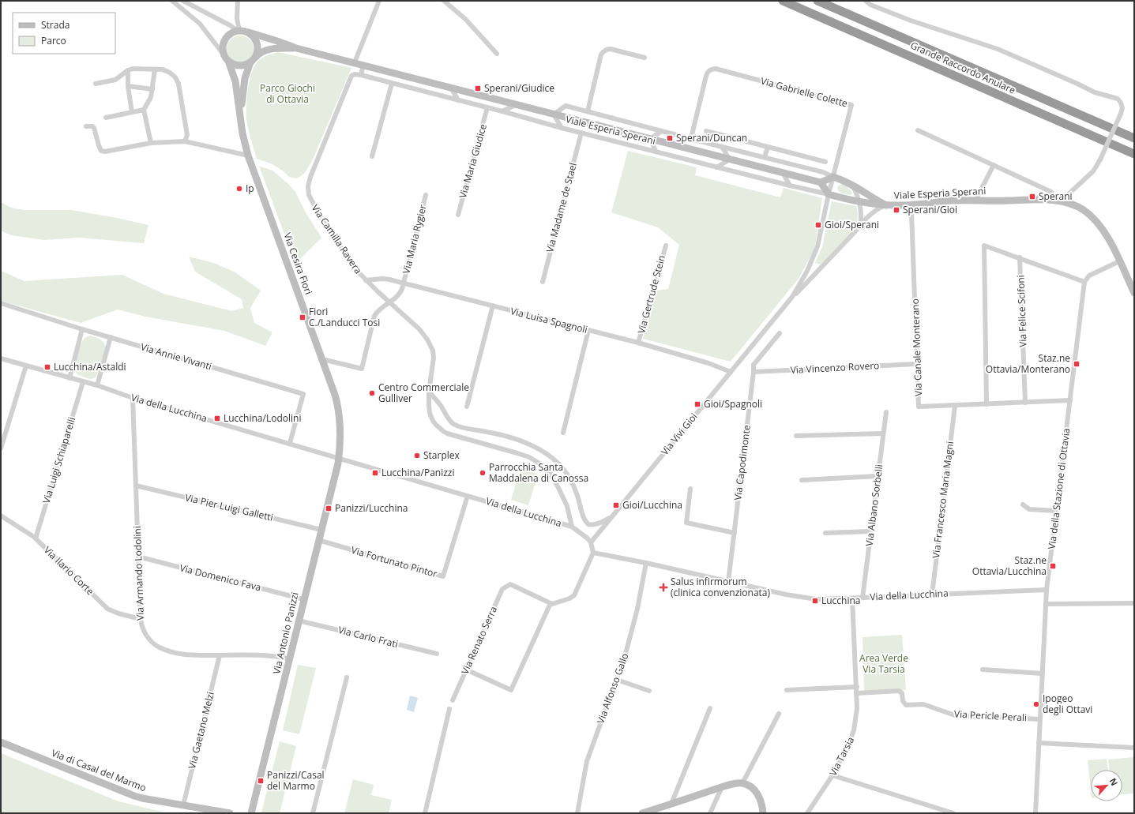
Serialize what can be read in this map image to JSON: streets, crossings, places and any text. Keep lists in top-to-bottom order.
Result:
{
  "streets": {
    "highway": ["Grande Raccordo Anulare"],
    "street": [
      "Via Gabrielle Colette",
      "Viale Esperia Sperani",
      "Via Maria Giudice",
      "Via Madame de Stael",
      "Via Camilla Ravera",
      "Via Maria Rygier",
      "Via Cesira Fiori",
      "Via Gertrude Stein",
      "Via Felice Scifoni",
      "Via Luisa Spagnoli",
      "Via Canale Monterano",
      "Via Annie Vivanti",
      "Via Vincenzo Rovero",
      "Via della Lucchina",
      "Via Vivi Gioi",
      "Via Luigi Schiaparelli",
      "Via Capodimonte",
      "Via della Stazione di Ottavia",
      "Via Francesco Maria Magni",
      "Via Albano Sorbelli",
      "Via Pier Luigi Galletti",
      "Via Fortunato Pintor",
      "Via Ilario Corte",
      "Via Armando Lodolini",
      "Via Domenico Fava",
      "Via Antonio Panizzi",
      "Via Carlo Frati",
      "Via Renato Serra",
      "Via Alfonso Gallo",
      "Via Pericle Perali",
      "Via Gaetano Melzi",
      "Via Tarsia",
      "Via di Casal del Marmo"
    ]
  },
  "crossings": [
    ["Via Gabrielle Colette", "Viale Esperia Sperani"],
    ["Via Gabrielle Colette", "Via Vivi Gioi"],
    ["Viale Esperia Sperani", "Via Maria Giudice"],
    ["Viale Esperia Sperani", "Via Madame de Stael"],
    ["Viale Esperia Sperani", "Via Camilla Ravera"],
    ["Viale Esperia Sperani", "Via Cesira Fiori"],
    ["Viale Esperia Sperani", "Via Vivi Gioi"],
    ["Via Camilla Ravera", "Via Maria Rygier"],
    ["Via Camilla Ravera", "Via Luisa Spagnoli"],
    ["Via Camilla Ravera", "Via della Lucchina"],
    ["Via Maria Rygier", "Via Cesira Fiori"],
    ["Via Maria Rygier", "Via Luisa Spagnoli"],
    ["Via Cesira Fiori", "Via della Lucchina"],
    ["Via Cesira Fiori", "Via Antonio Panizzi"],
    ["Via Gertrude Stein", "Via Luisa Spagnoli"],
    ["Via Felice Scifoni", "Via Canale Monterano"],
    ["Via Luisa Spagnoli", "Via Vivi Gioi"],
    ["Via Canale Monterano", "Via Vincenzo Rovero"],
    ["Via Canale Monterano", "Via della Stazione di Ottavia"],
    ["Via Canale Monterano", "Via Francesco Maria Magni"],
    ["Via Annie Vivanti", "Via della Lucchina"],
    ["Via Vincenzo Rovero", "Via Capodimonte"],
    ["Via della Lucchina", "Via Vivi Gioi"],
    ["Via della Lucchina", "Via Luigi Schiaparelli"],
    ["Via della Lucchina", "Via Capodimonte"],
    ["Via della Lucchina", "Via della Stazione di Ottavia"],
    ["Via della Lucchina", "Via Francesco Maria Magni"],
    ["Via della Lucchina", "Via Albano Sorbelli"],
    ["Via della Lucchina", "Via Fortunato Pintor"],
    ["Via della Lucchina", "Via Armando Lodolini"],
    ["Via della Lucchina", "Via Antonio Panizzi"],
    ["Via della Lucchina", "Via Alfonso Gallo"],
    ["Via della Lucchina", "Via Tarsia"],
    ["Via Luigi Schiaparelli", "Via Ilario Corte"],
    ["Via della Stazione di Ottavia", "Via Pericle Perali"],
    ["Via Pier Luigi Galletti", "Via Armando Lodolini"],
    ["Via Pier Luigi Galletti", "Via Antonio Panizzi"],
    ["Via Fortunato Pintor", "Via Antonio Panizzi"],
    ["Via Ilario Corte", "Via Armando Lodolini"],
    ["Via Armando Lodolini", "Via Domenico Fava"],
    ["Via Armando Lodolini", "Via Antonio Panizzi"],
    ["Via Armando Lodolini", "Via Gaetano Melzi"],
    ["Via Domenico Fava", "Via Antonio Panizzi"],
    ["Via Antonio Panizzi", "Via Carlo Frati"],
    ["Via Pericle Perali", "Via Tarsia"],
    ["Via Gaetano Melzi", "Via di Casal del Marmo"]
  ],
  "parks": ["Parco Giochi di Ottavia", "Area Verde Via Tarsia"],
  "places": {
    "transit": [
      "Sperani/Giudice",
      "Sperani/Duncan",
      "Sperani",
      "Sperani/Gioi",
      "Gioi/Sperani",
      "Fiori C./Landucci Tosi",
      "Staz.ne Ottavia/Monterano",
      "Lucchina/Astaldi",
      "Gioi/Spagnoli",
      "Lucchina/Lodolini",
      "Lucchina/Panizzi",
      "Gioi/Lucchina",
      "Panizzi/Lucchina",
      "Staz.ne Ottavia/Lucchina",
      "Lucchina",
      "Panizzi/Casal del Marmo"
    ],
    "other": [
      "Ip",
      "Centro Commerciale Gulliver",
      "Starplex",
      "Parrocchia Santa Maddalena di Canossa",
      "Ipogeo degli Ottavi"
    ],
    "health": ["Salus infirmorum (clinica convenzionata)"]
  },
  "legend": ["Strada", "Parco"],
  "north": "top right"
}
